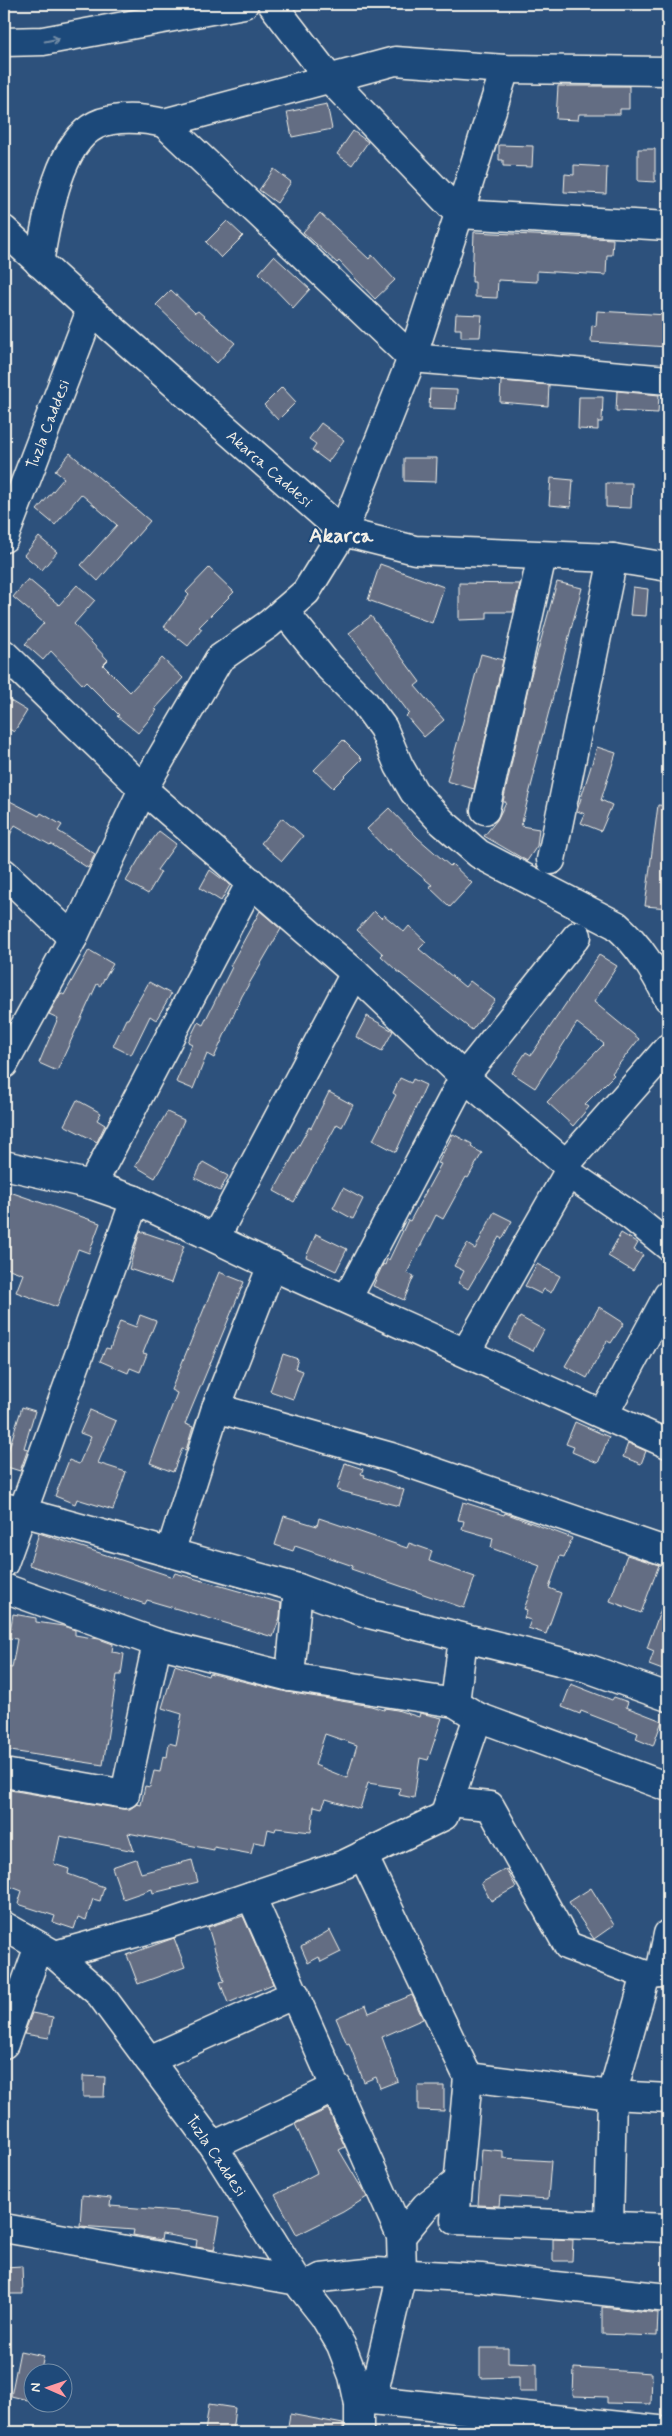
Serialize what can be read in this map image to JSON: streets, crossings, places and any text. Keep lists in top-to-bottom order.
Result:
{
  "streets": {
    "street": ["Tuzla Caddesi", "Akarca Caddesi"]
  },
  "crossings": [
    ["Tuzla Caddesi", "Akarca Caddesi"]
  ],
  "districts": ["Akarca"],
  "north": "left"
}
